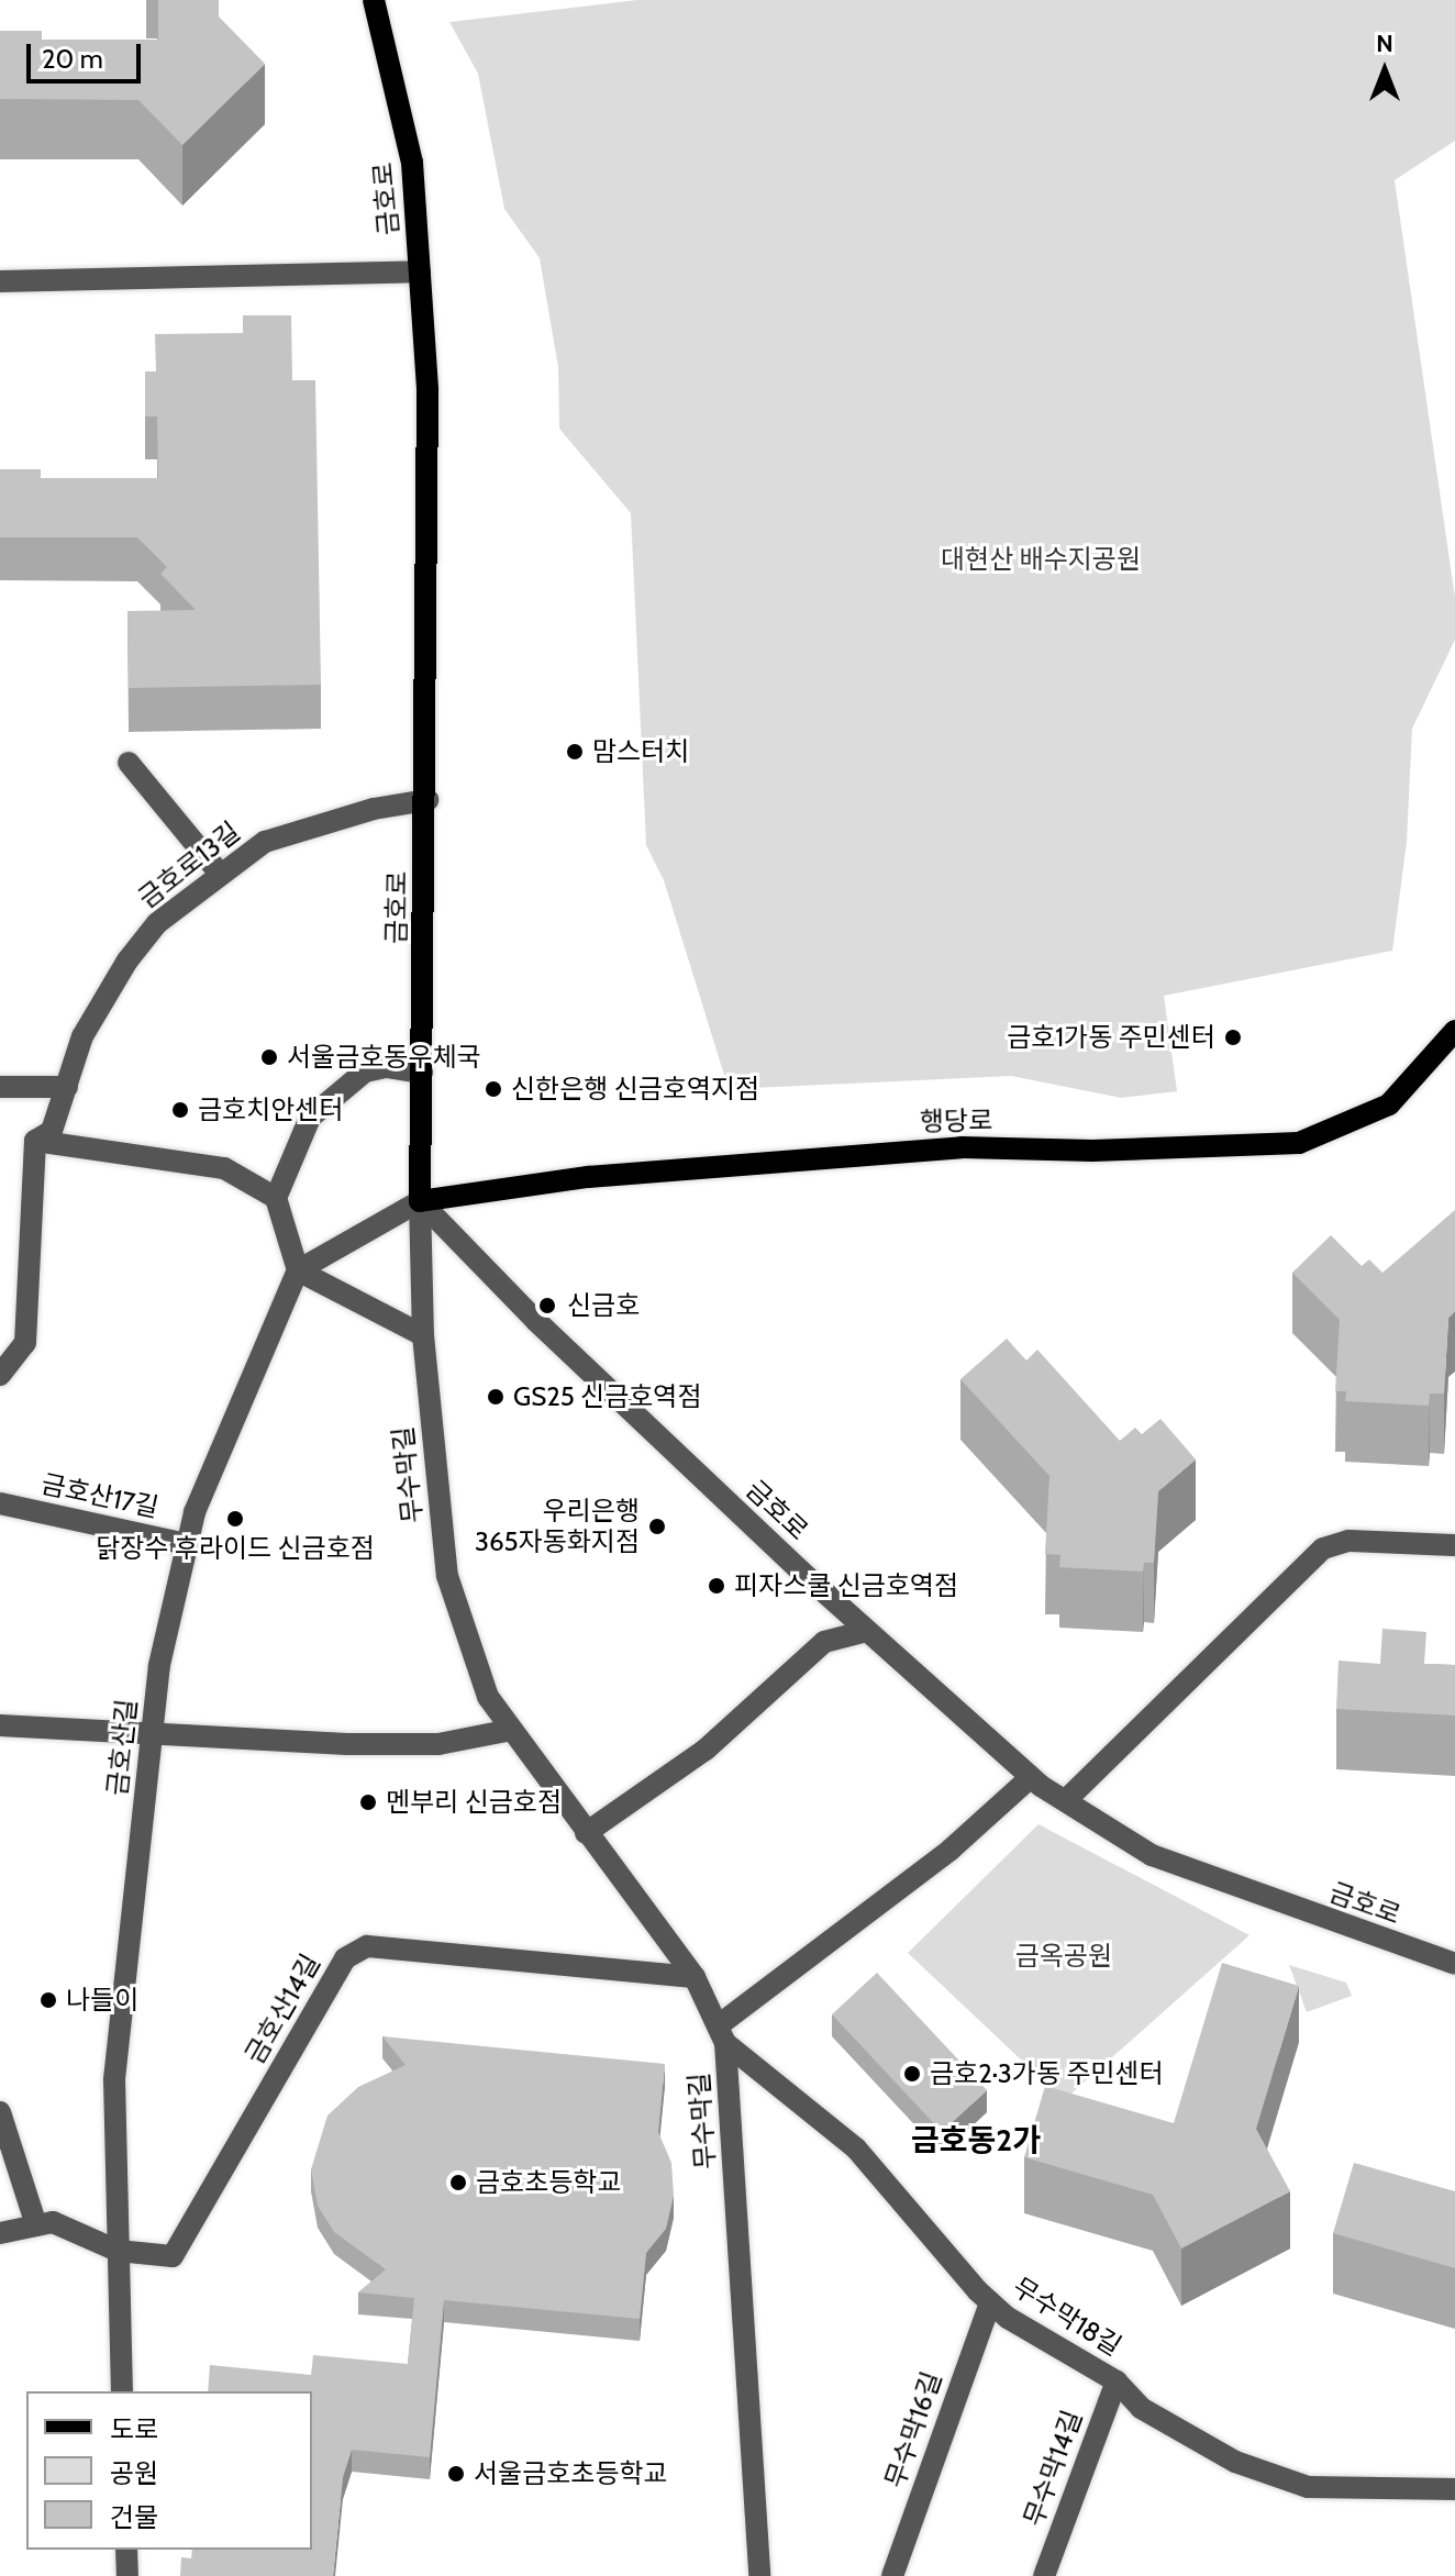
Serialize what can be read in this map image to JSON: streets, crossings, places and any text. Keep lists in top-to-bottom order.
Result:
{
  "streets": {
    "main road": ["금호로", "행당로"],
    "street": [
      "금호로13길",
      "무수막길",
      "금호산17길",
      "금호산길",
      "금호산14길",
      "무수막18길",
      "무수막16길",
      "무수막14길"
    ]
  },
  "crossings": [
    ["금호로", "금호로13길"],
    ["금호로", "행당로"],
    ["금호로", "무수막길"],
    ["행당로", "무수막길"],
    ["무수막길", "금호산14길"],
    ["무수막길", "무수막18길"],
    ["금호산17길", "금호산길"],
    ["금호산길", "금호산14길"],
    ["무수막18길", "무수막16길"],
    ["무수막18길", "무수막14길"]
  ],
  "districts": ["금호동2가"],
  "parks": ["대현산 배수지공원", "금옥공원"],
  "places": [
    "맘스터치",
    "금호1가동 주민센터",
    "서울금호동우체국",
    "신한은행 신금호역지점",
    "금호치안센터",
    "신금호",
    "GS25 신금호역점",
    "닭장수 후라이드 신금호점",
    "우리은행 365자동화지점",
    "피자스쿨 신금호역점",
    "멘부리 신금호점",
    "나들이",
    "금호2·3가동 주민센터",
    "금호초등학교",
    "서울금호초등학교"
  ],
  "legend": ["도로", "공원", "건물"],
  "scale_bar": "20 m",
  "north": "top"
}
